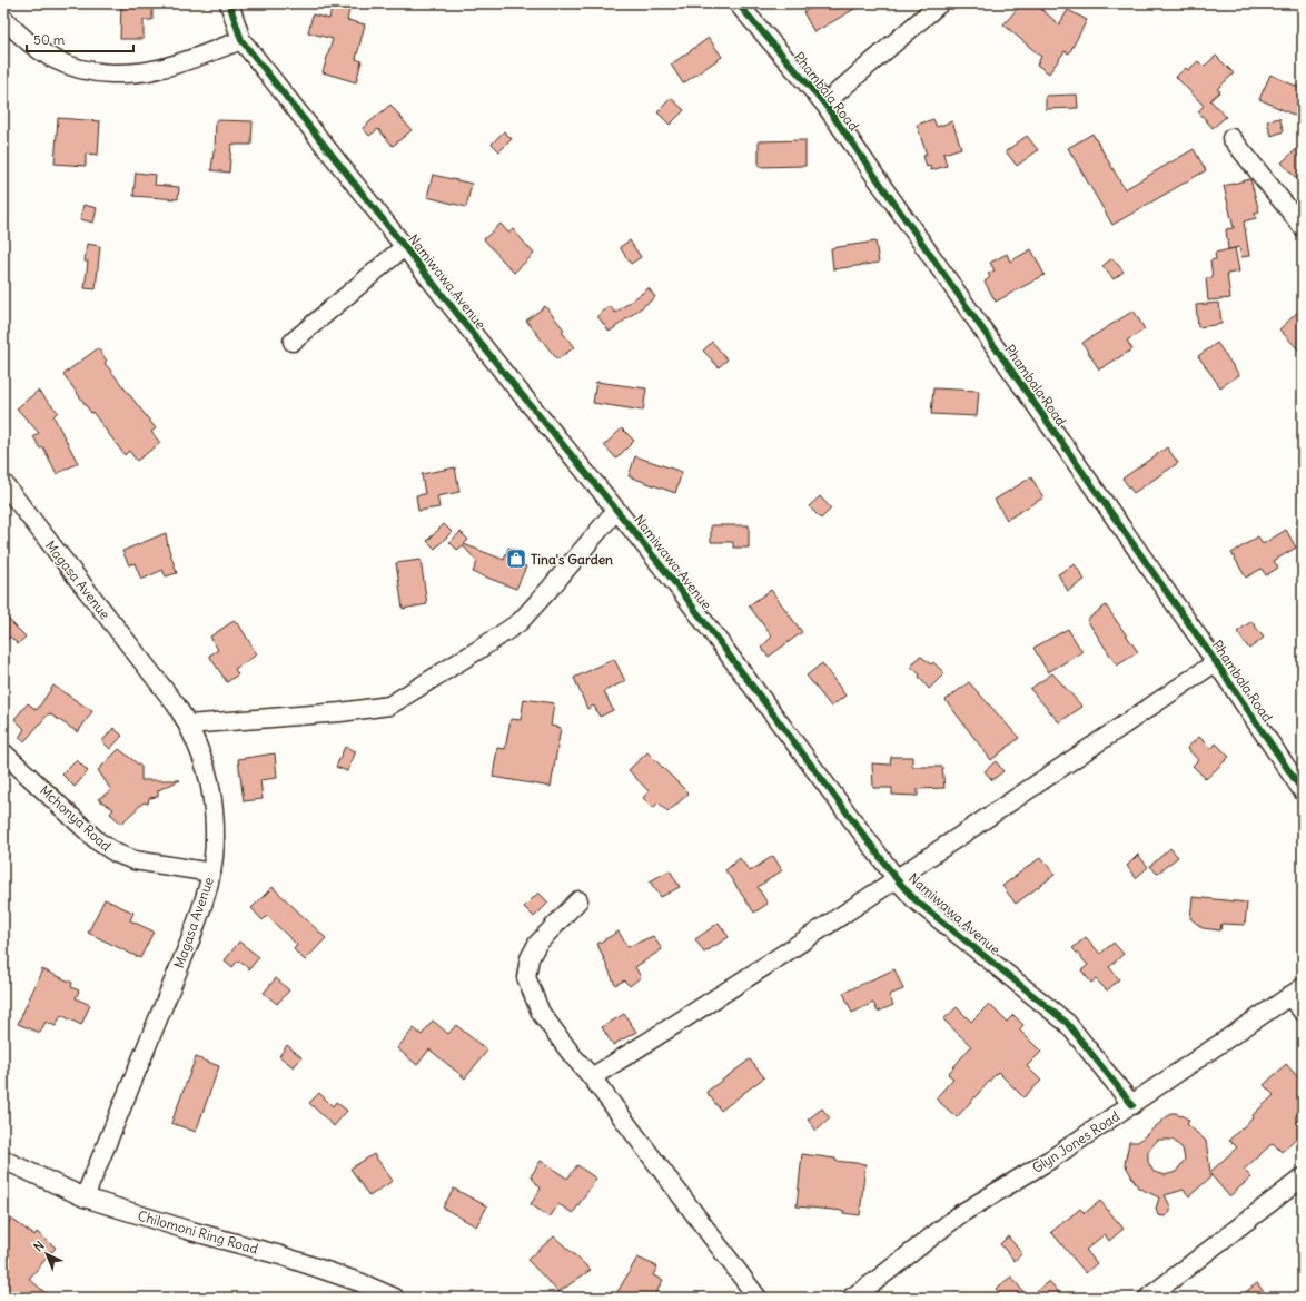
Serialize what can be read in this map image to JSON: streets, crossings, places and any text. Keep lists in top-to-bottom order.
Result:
{
  "streets": {
    "street": [
      "Phambala Road",
      "Namiwawa Avenue",
      "Magasa Avenue",
      "Mchonya Road",
      "Glyn Jones Road",
      "Chilomoni Ring Road"
    ]
  },
  "crossings": [
    ["Namiwawa Avenue", "Glyn Jones Road"],
    ["Magasa Avenue", "Mchonya Road"],
    ["Magasa Avenue", "Chilomoni Ring Road"]
  ],
  "places": {
    "shop": ["Tina's Garden"]
  },
  "scale_bar": "50 m",
  "north": "top left"
}
